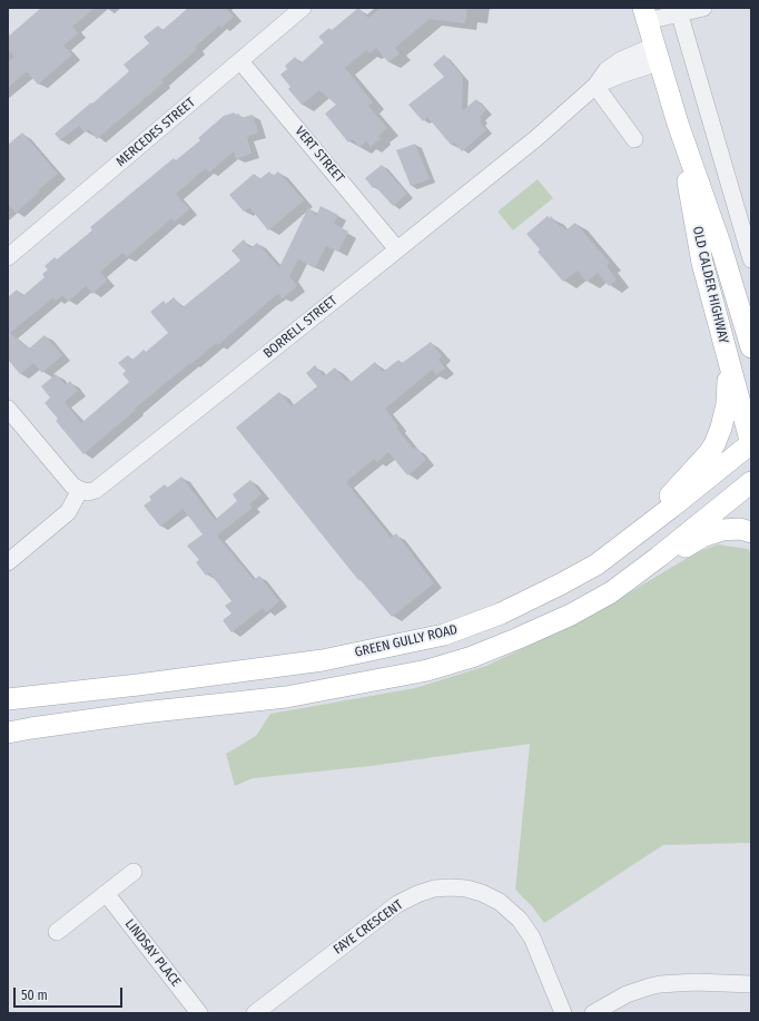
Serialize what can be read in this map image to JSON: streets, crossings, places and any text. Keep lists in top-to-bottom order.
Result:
{
  "streets": {
    "main road": ["OLD CALDER HIGHWAY", "GREEN GULLY ROAD"],
    "street": [
      "MERCEDES STREET",
      "VERT STREET",
      "BORRELL STREET",
      "FAYE CRESCENT",
      "LINDSAY PLACE"
    ]
  },
  "crossings": [
    ["MERCEDES STREET", "VERT STREET"],
    ["VERT STREET", "BORRELL STREET"],
    ["OLD CALDER HIGHWAY", "BORRELL STREET"],
    ["OLD CALDER HIGHWAY", "GREEN GULLY ROAD"]
  ],
  "scale_bar": "50 m"
}
